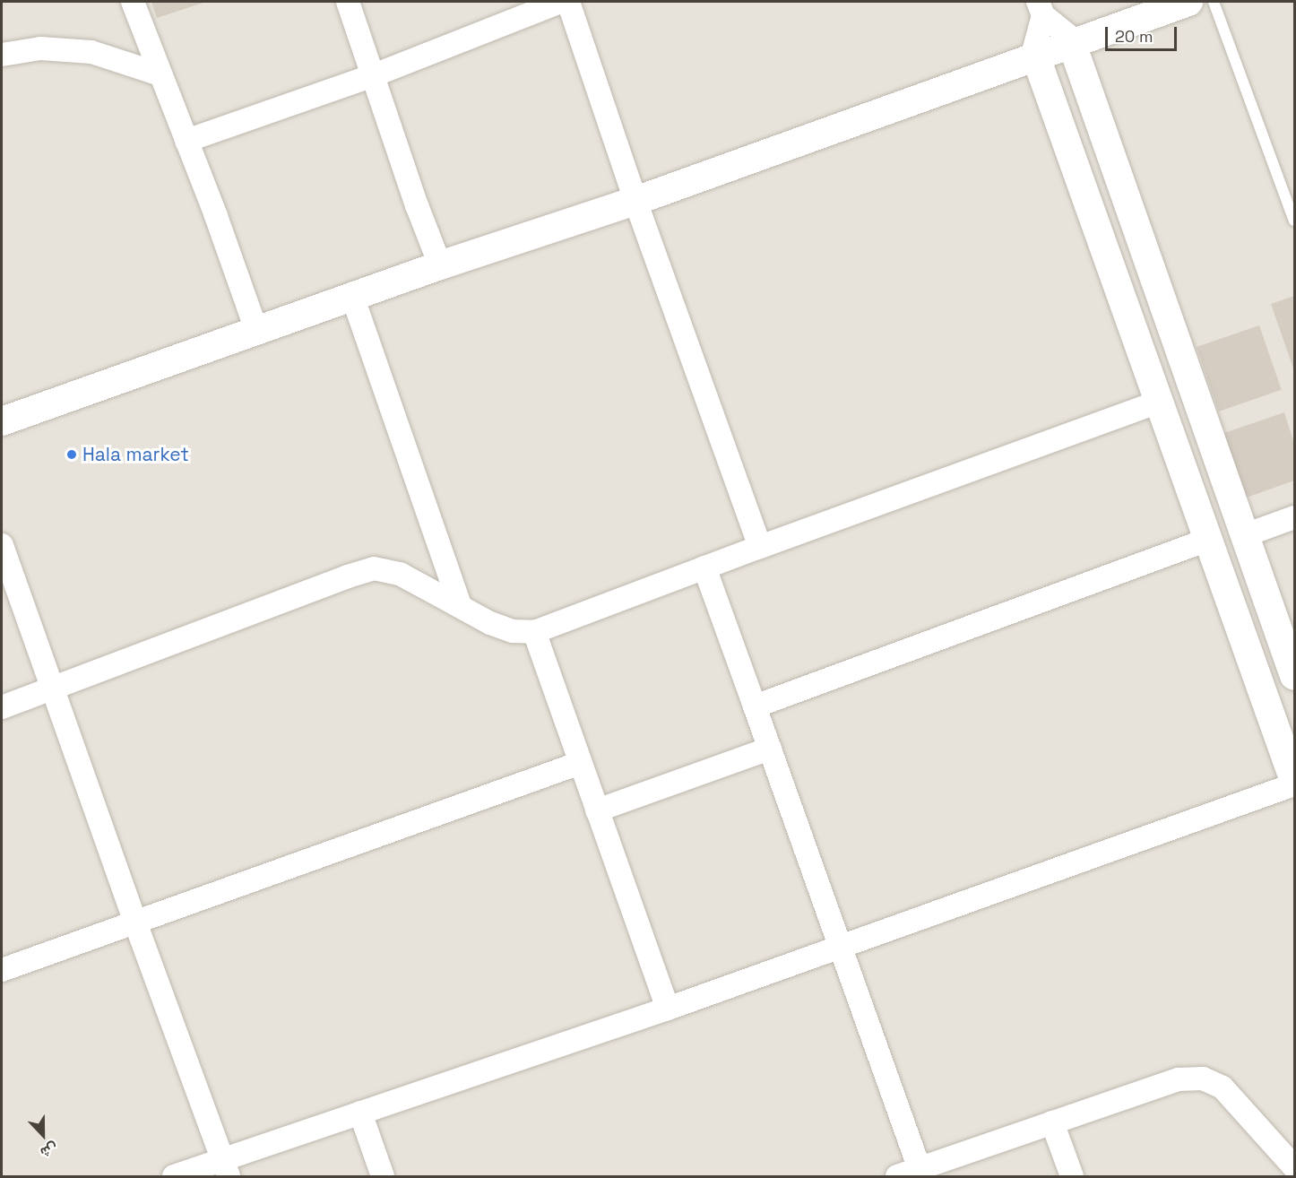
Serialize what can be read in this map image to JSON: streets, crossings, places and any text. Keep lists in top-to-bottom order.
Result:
{
  "places": ["Hala market"],
  "scale_bar": "20 m",
  "north": "bottom"
}
